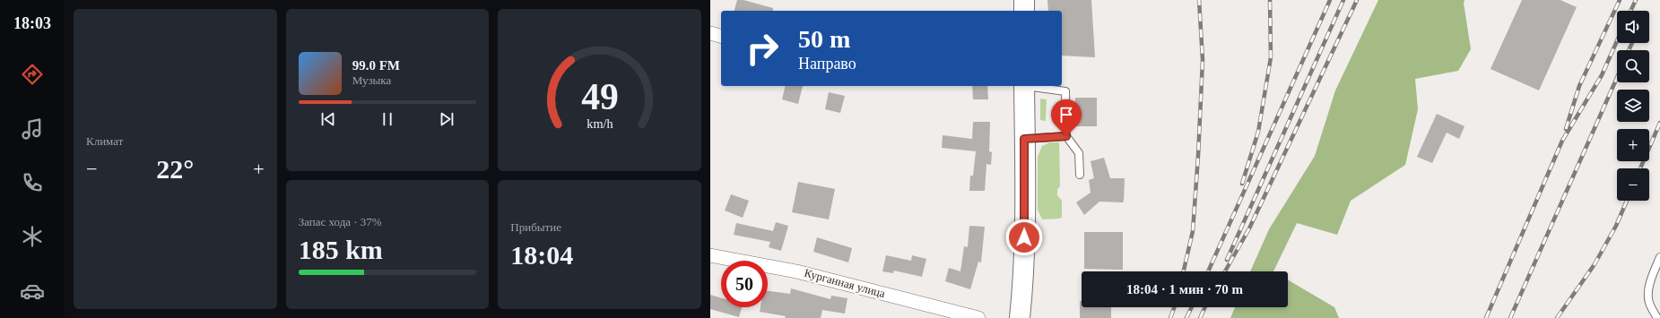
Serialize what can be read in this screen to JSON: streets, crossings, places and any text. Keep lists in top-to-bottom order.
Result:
{
  "streets": {
    "street": ["Курганная улица"]
  },
  "page": {
    "tabs": "18:03",
    "tile": [
      "Климат",
      ["Запас хода · 37%", "185 km"],
      ["Прибытие", "18:04"]
    ],
    "map_buttons": ["+", "−"],
    "turn": ["50 m", "Направо"],
    "song": ["99.0 FM", "Музыка"],
    "heat": ["−", "22°", "+"],
    "limit": "50",
    "trip": "18:04 · 1 мин · 70 m",
    "gauge": ["49", "km/h"]
  }
}
